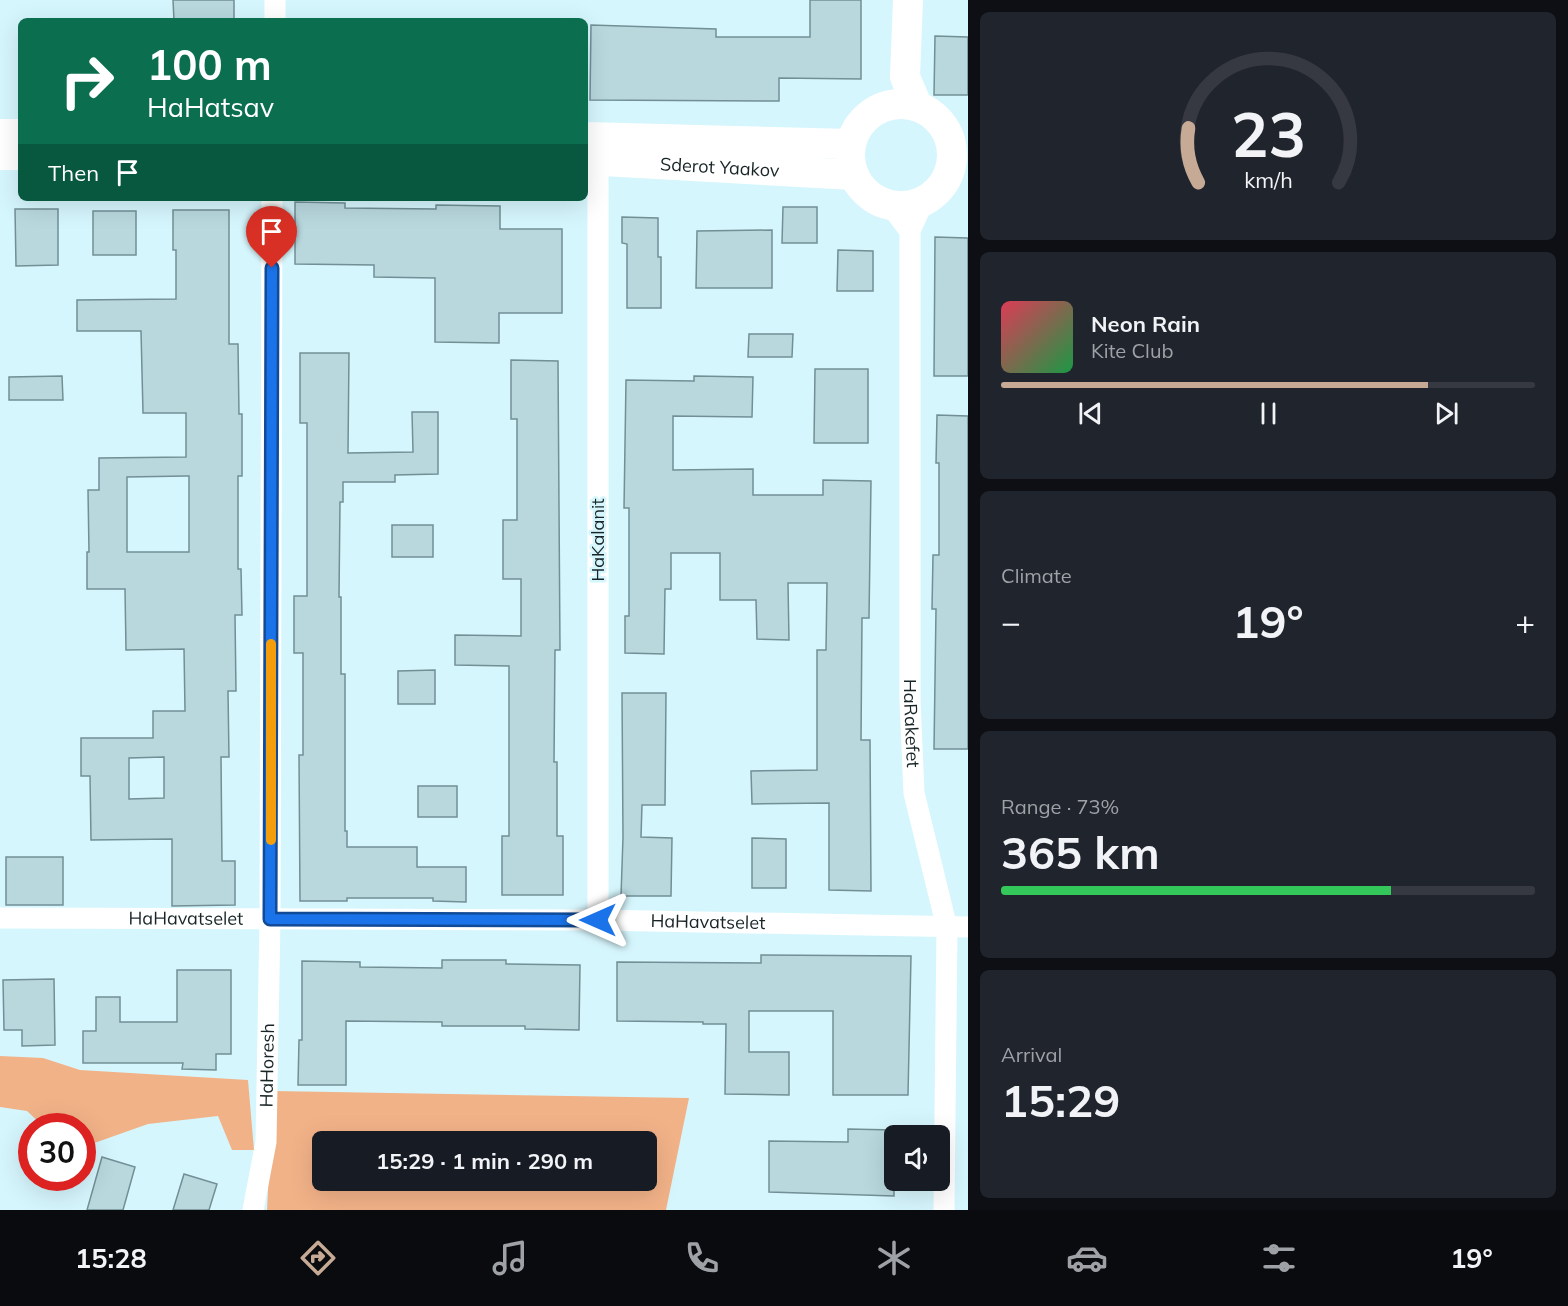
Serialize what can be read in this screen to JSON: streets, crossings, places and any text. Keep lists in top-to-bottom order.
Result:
{
  "streets": {
    "street": [
      "Sderot Yaakov",
      "HaKalanit",
      "HaRakefet",
      "HaHavatselet",
      "HaHoresh"
    ]
  },
  "crossings": [
    ["Sderot Yaakov", "HaKalanit"],
    ["Sderot Yaakov", "HaRakefet"],
    ["HaKalanit", "HaHavatselet"],
    ["HaRakefet", "HaHavatselet"],
    ["HaHavatselet", "HaHoresh"]
  ],
  "page": {
    "turn": ["100 m", "HaHatsav"],
    "then": "Then",
    "song": ["Neon Rain", "Kite Club"],
    "tile": [
      "Climate",
      ["Range · 73%", "365 km"],
      ["Arrival", "15:29"]
    ],
    "heat": ["−", "19°", "+"],
    "limit": "30",
    "trip": "15:29 · 1 min · 290 m",
    "tabs": ["15:28", "19°"],
    "gauge": ["23", "km/h"]
  }
}
